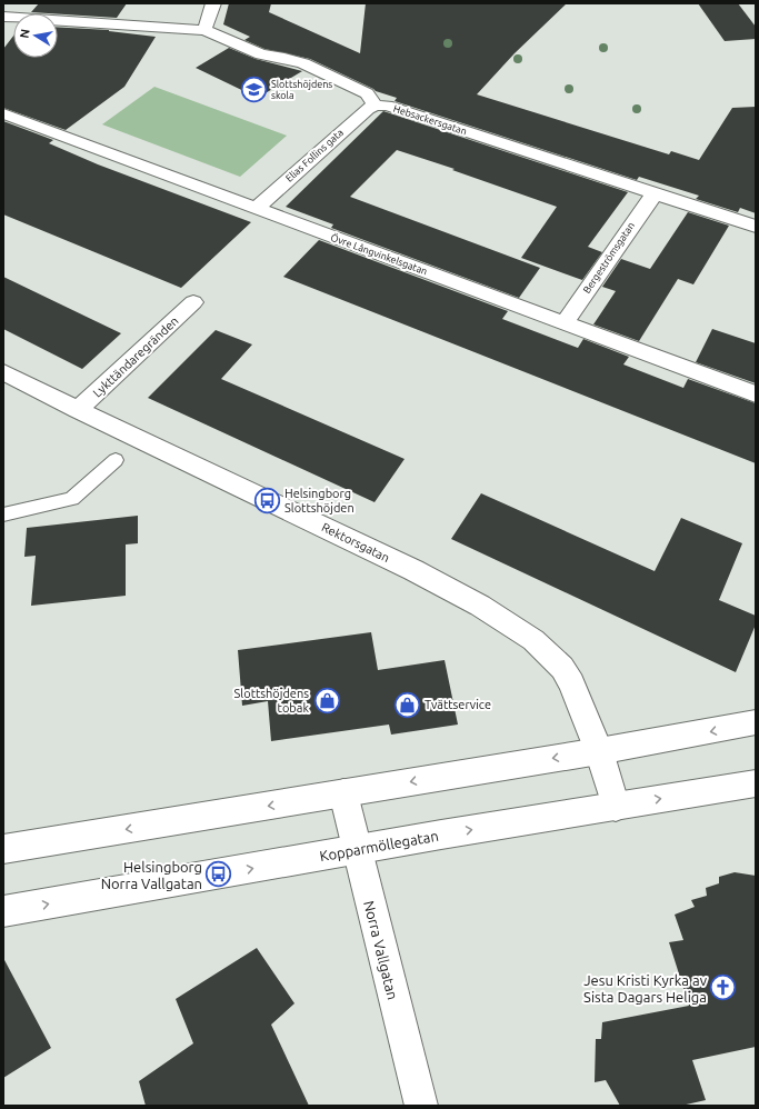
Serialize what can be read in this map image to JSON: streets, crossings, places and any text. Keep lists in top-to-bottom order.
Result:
{
  "streets": {
    "street": [
      "Hebsackersgatan",
      "Elias Follins gata",
      "Övre Långvinkelsgatan",
      "Bergeströmsgatan",
      "Lykttändaregränden",
      "Rektorsgatan",
      "Kopparmöllegatan",
      "Norra Vallgatan"
    ]
  },
  "crossings": [
    ["Hebsackersgatan", "Elias Follins gata"],
    ["Hebsackersgatan", "Bergeströmsgatan"],
    ["Elias Follins gata", "Övre Långvinkelsgatan"],
    ["Övre Långvinkelsgatan", "Bergeströmsgatan"],
    ["Lykttändaregränden", "Rektorsgatan"],
    ["Rektorsgatan", "Kopparmöllegatan"],
    ["Kopparmöllegatan", "Norra Vallgatan"]
  ],
  "places": {
    "school or university": ["Slottshöjdens skola"],
    "bus stop": ["Helsingborg Slottshöjden", "Helsingborg Norra Vallgatan"],
    "shop": ["Slottshöjdens tobak", "Tvättservice"],
    "church": ["Jesu Kristi Kyrka av Sista Dagars Heliga"]
  },
  "north": "left"
}
